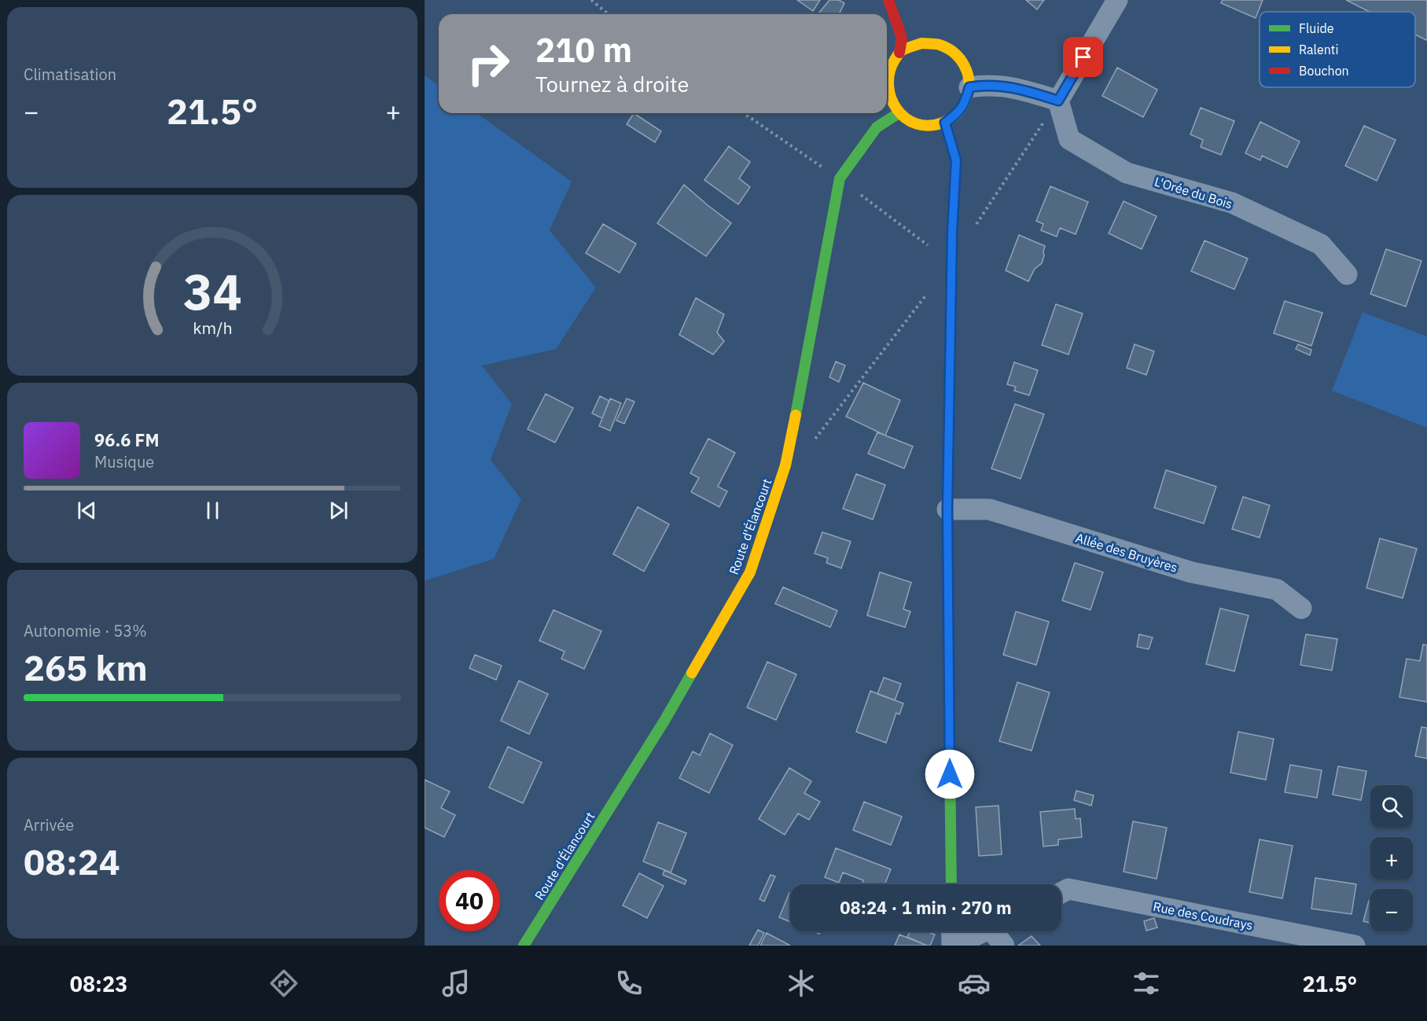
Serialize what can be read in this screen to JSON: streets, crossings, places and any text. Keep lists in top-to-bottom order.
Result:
{
  "streets": {
    "street": [
      "L'Orée du Bois",
      "Route d'Élancourt",
      "Allée des Bruyères",
      "Rue des Coudrays"
    ]
  },
  "legend": ["Fluide", "Ralenti", "Bouchon"],
  "page": {
    "tile": [
      "Climatisation",
      ["Autonomie · 53%", "265 km"],
      ["Arrivée", "08:24"]
    ],
    "turn": ["210 m", "Tournez à droite"],
    "heat": ["−", "21.5°", "+"],
    "song": ["96.6 FM", "Musique"],
    "map_buttons": ["+", "−"],
    "limit": "40",
    "trip": "08:24 · 1 min · 270 m",
    "tabs": ["08:23", "21.5°"],
    "gauge": ["34", "km/h"]
  }
}
